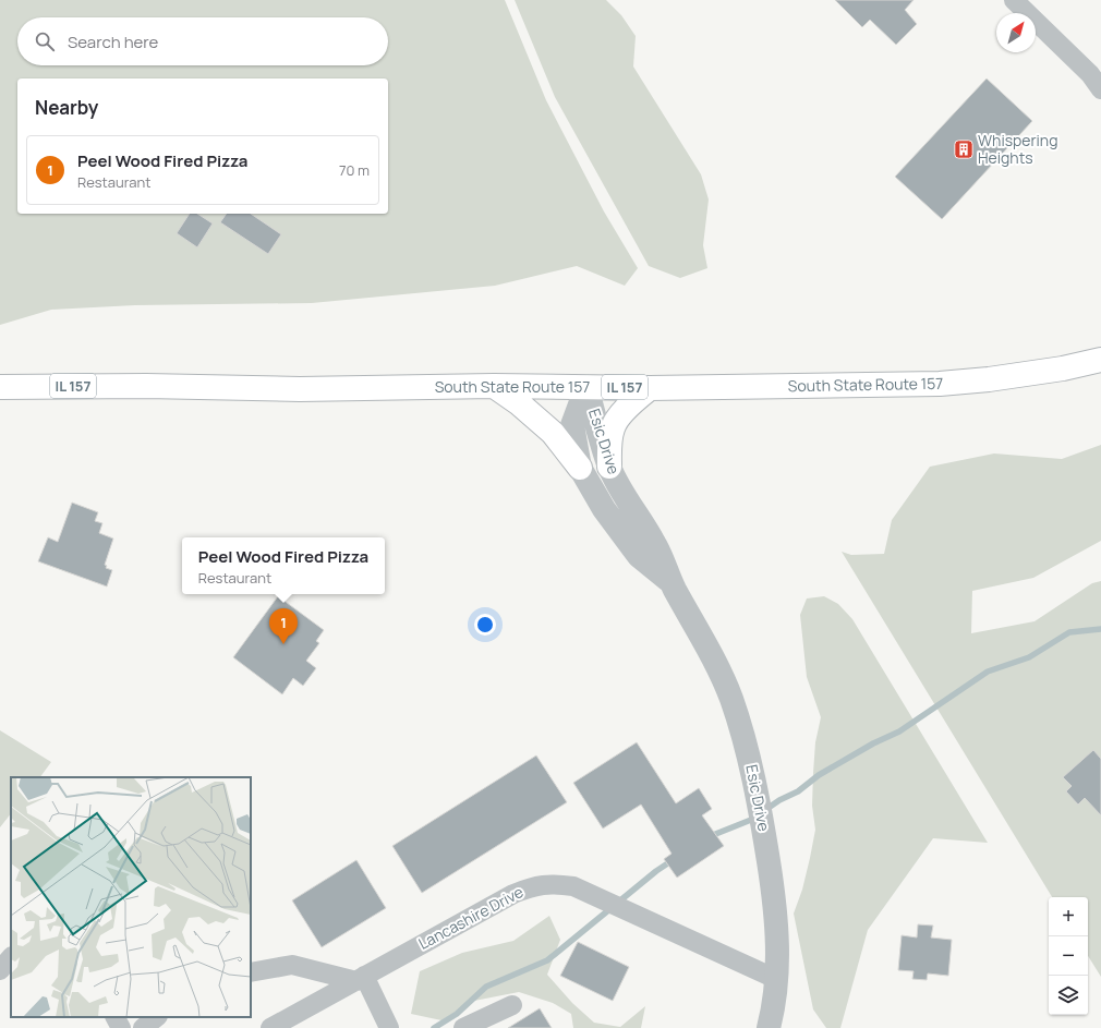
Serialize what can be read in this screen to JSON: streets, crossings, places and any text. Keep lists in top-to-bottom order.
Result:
{
  "streets": {
    "main road": ["South State Route 157", "IL 157"],
    "street": ["Esic Drive", "Lancashire Drive"]
  },
  "crossings": [
    ["South State Route 157", "Esic Drive"],
    ["Esic Drive", "Lancashire Drive"]
  ],
  "places": {
    "building": ["Whispering Heights"]
  },
  "north": "top right",
  "page": {
    "search": "Search here",
    "heading": "Nearby",
    "list": [
      {
        "mark": "1",
        "name": "Peel Wood Fired Pizza",
        "note": "Restaurant",
        "value": "70 m"
      }
    ],
    "popup": ["Peel Wood Fired Pizza", "Restaurant"],
    "pins": "1",
    "map_buttons": ["+", "−"]
  }
}
